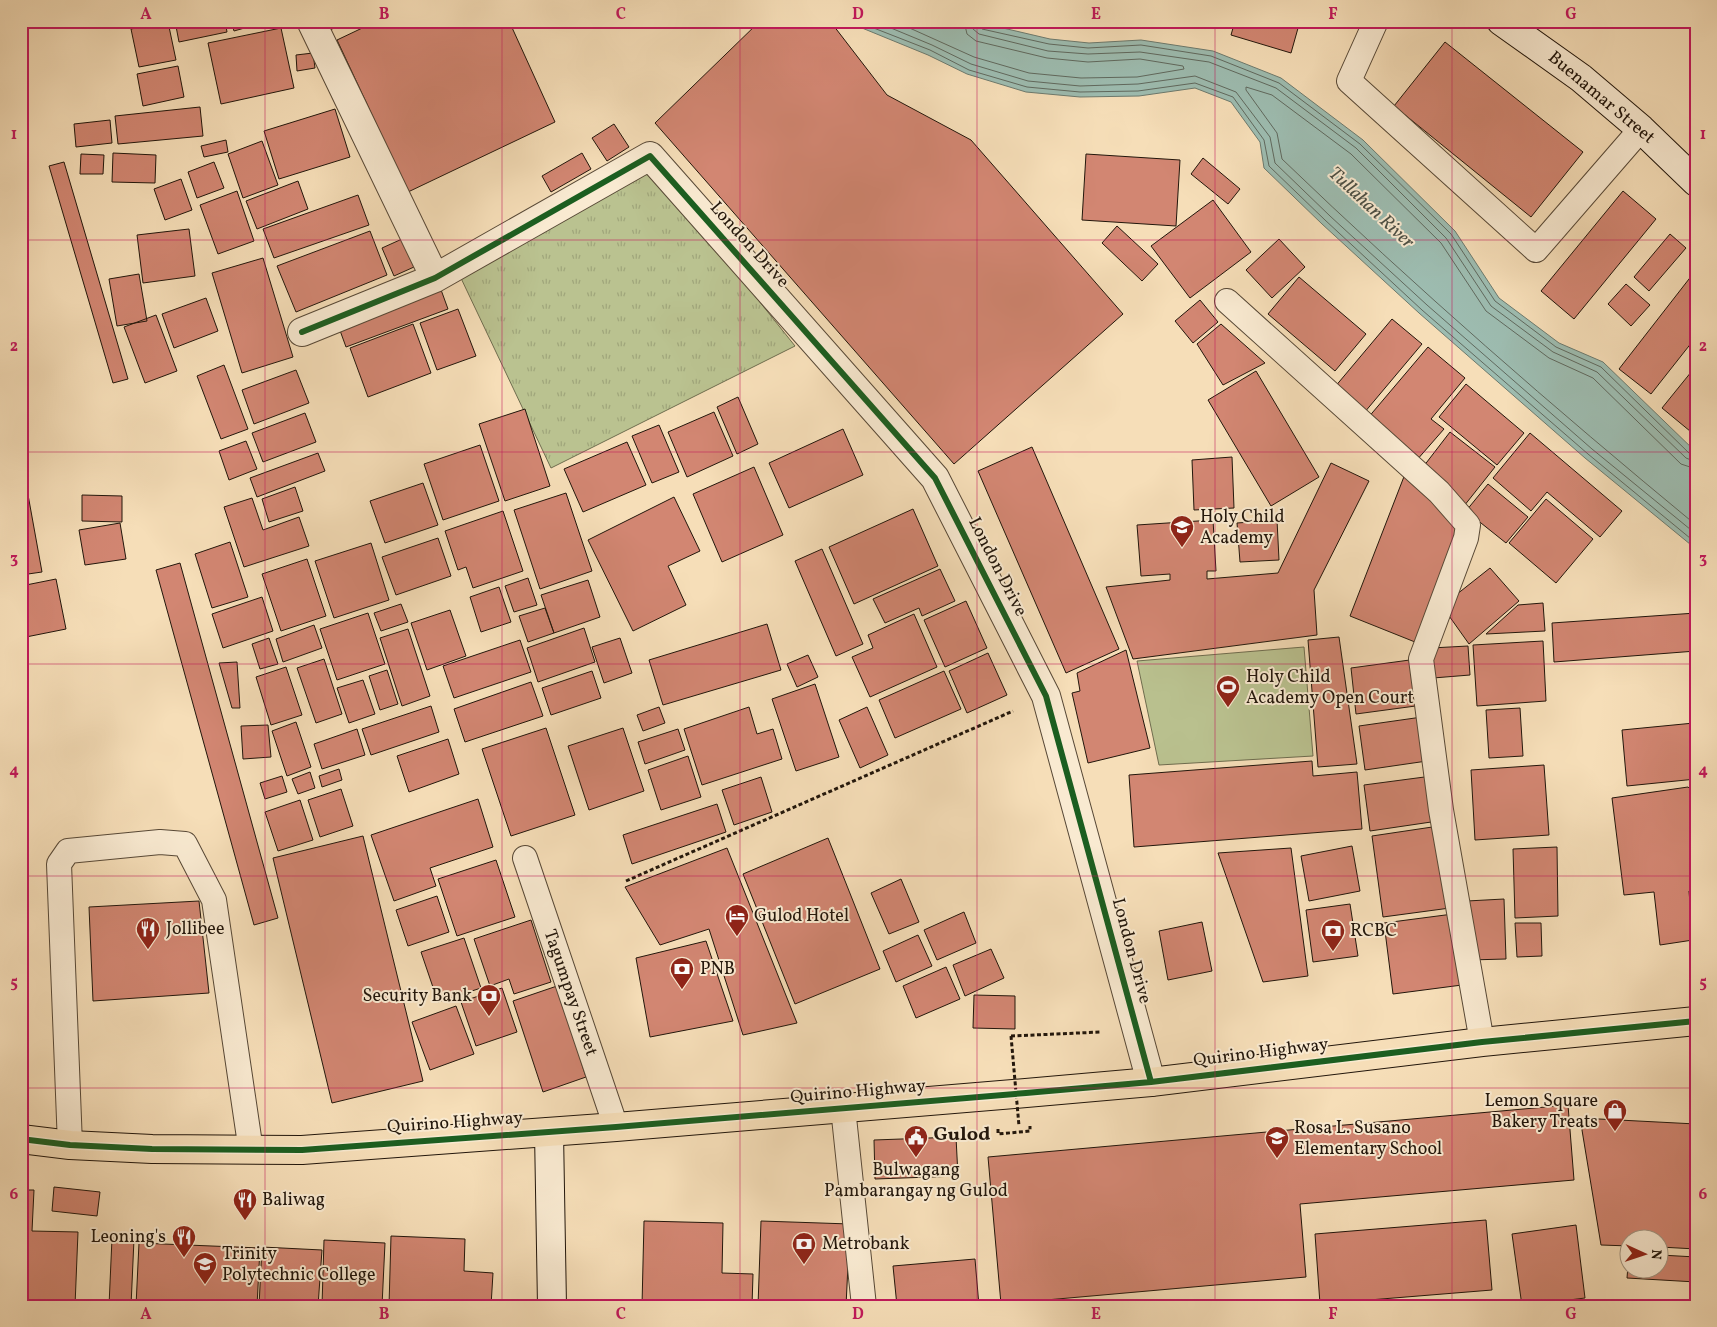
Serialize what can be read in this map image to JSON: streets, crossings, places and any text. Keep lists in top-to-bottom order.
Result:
{
  "streets": {
    "main road": ["Quirino Highway"],
    "street": ["Buenamar Street", "London Drive"],
    "lane": ["Tagumpay Street"]
  },
  "crossings": [
    ["London Drive", "Quirino Highway"],
    ["Tagumpay Street", "Quirino Highway"]
  ],
  "districts": ["Gulod"],
  "water": ["Tullahan River"],
  "places": {
    "school or university": ["Holy Child Academy", "Rosa L. Susano Elementary School", "Trinity Polytechnic College"],
    "sports": ["Holy Child Academy Open Court"],
    "hotel": ["Gulod Hotel"],
    "restaurant": ["Jollibee", "Baliwag", "Leoning's"],
    "bank": [
      "RCBC",
      "PNB",
      "Security Bank",
      "Metrobank"
    ],
    "shop": ["Lemon Square Bakery Treats"],
    "public building": ["Bulwagang Pambarangay ng Gulod"]
  },
  "north": "right",
  "grid": {
    "columns": [
      "A",
      "B",
      "C",
      "D",
      "E",
      "F",
      "G"
    ],
    "rows": [
      "1",
      "2",
      "3",
      "4",
      "5",
      "6"
    ]
  }
}
